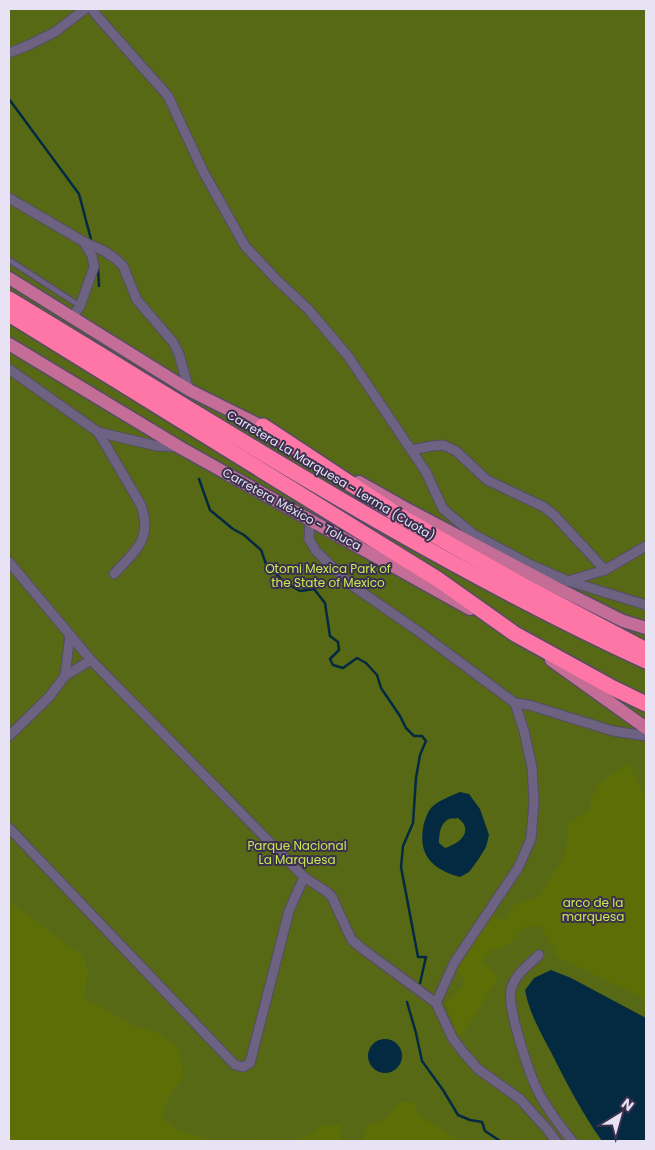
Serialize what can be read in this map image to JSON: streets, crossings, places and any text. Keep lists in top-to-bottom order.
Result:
{
  "streets": {
    "highway": ["Carretera La Marquesa - Lerma (Cuota)"],
    "main road": ["Carretera México - Toluca"]
  },
  "parks": ["Otomi Mexica Park of the State of Mexico", "Parque Nacional La Marquesa", "arco de la marquesa"],
  "north": "top right"
}
